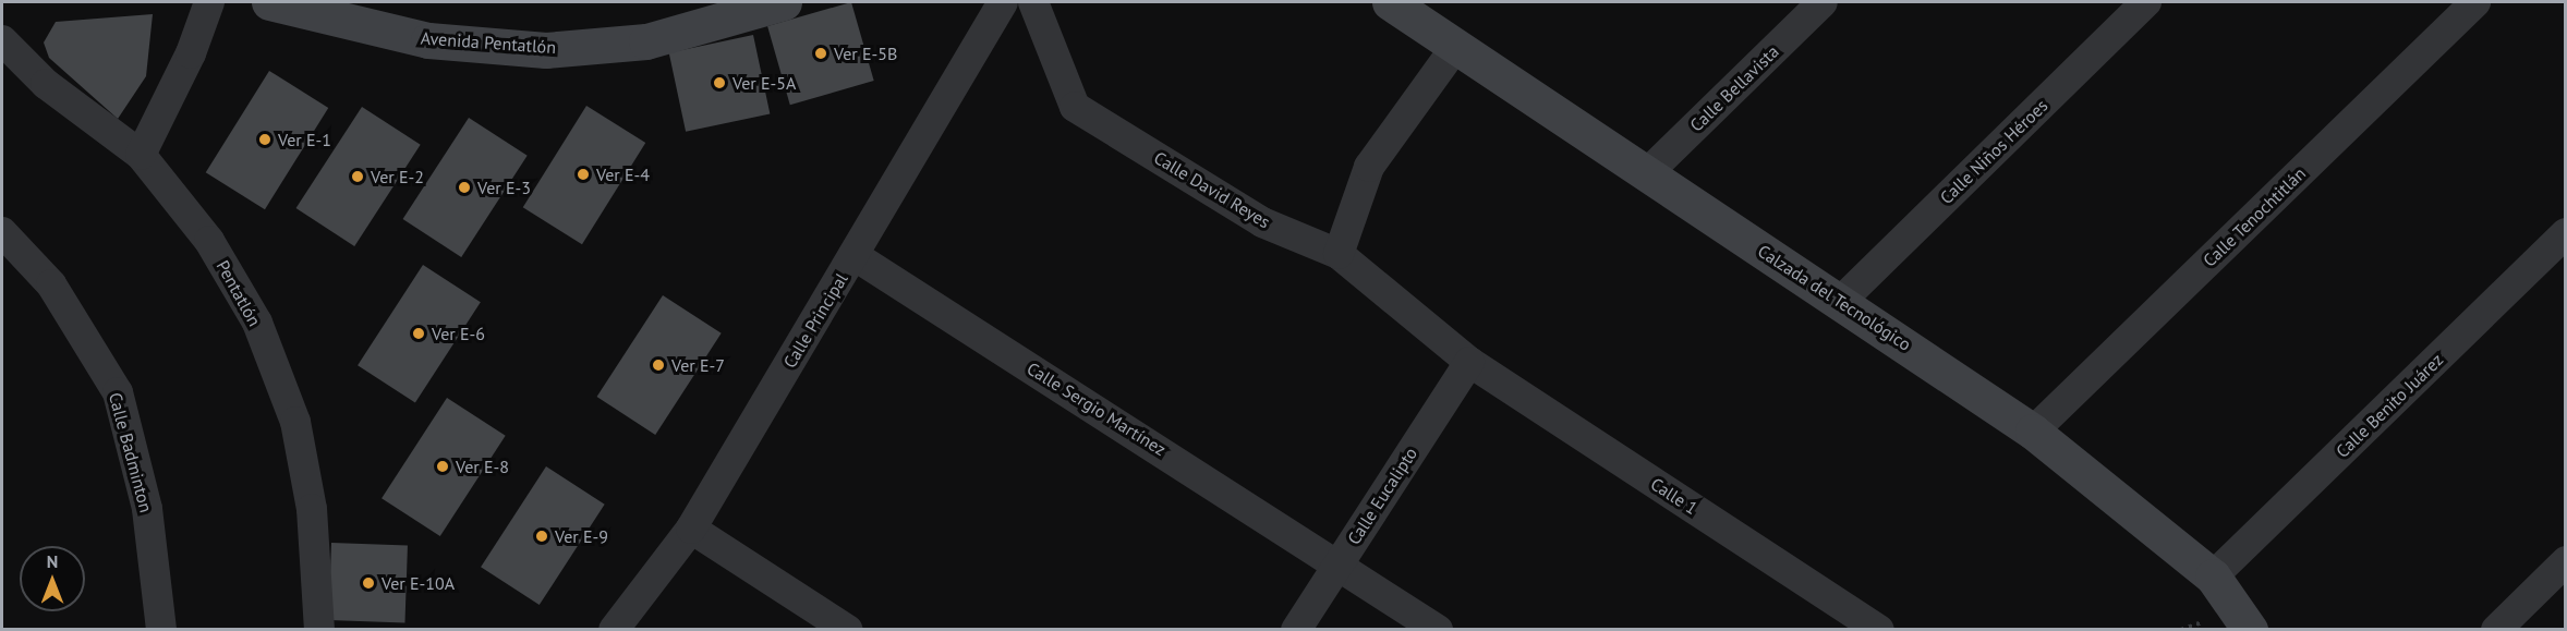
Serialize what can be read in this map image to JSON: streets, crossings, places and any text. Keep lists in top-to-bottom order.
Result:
{
  "streets": {
    "street": [
      "Avenida Pentatlón",
      "Calle Bellavista",
      "Calle Niños Héroes",
      "Calle David Reyes",
      "Calle Tenochtitlán",
      "Pentatlón",
      "Calzada del Tecnológico",
      "Calle Principal",
      "Calle Benito Juárez",
      "Calle Sergio Martínez",
      "Calle Badminton",
      "Calle Eucalipto",
      "Calle 1"
    ]
  },
  "crossings": [
    ["Calle Bellavista", "Calzada del Tecnológico"],
    ["Calle Niños Héroes", "Calzada del Tecnológico"],
    ["Calle David Reyes", "Calle Eucalipto"],
    ["Calle David Reyes", "Calle 1"],
    ["Calle Tenochtitlán", "Calzada del Tecnológico"],
    ["Calzada del Tecnológico", "Calle Benito Juárez"],
    ["Calle Principal", "Calle Sergio Martínez"],
    ["Calle Sergio Martínez", "Calle Eucalipto"],
    ["Calle Eucalipto", "Calle 1"]
  ],
  "places": [
    "Ver E-5B",
    "Ver E-5A",
    "Ver E-1",
    "Ver E-4",
    "Ver E-2",
    "Ver E-3",
    "Ver E-6",
    "Ver E-7",
    "Ver E-8",
    "Ver E-9",
    "Ver E-10A"
  ],
  "north": "top"
}
